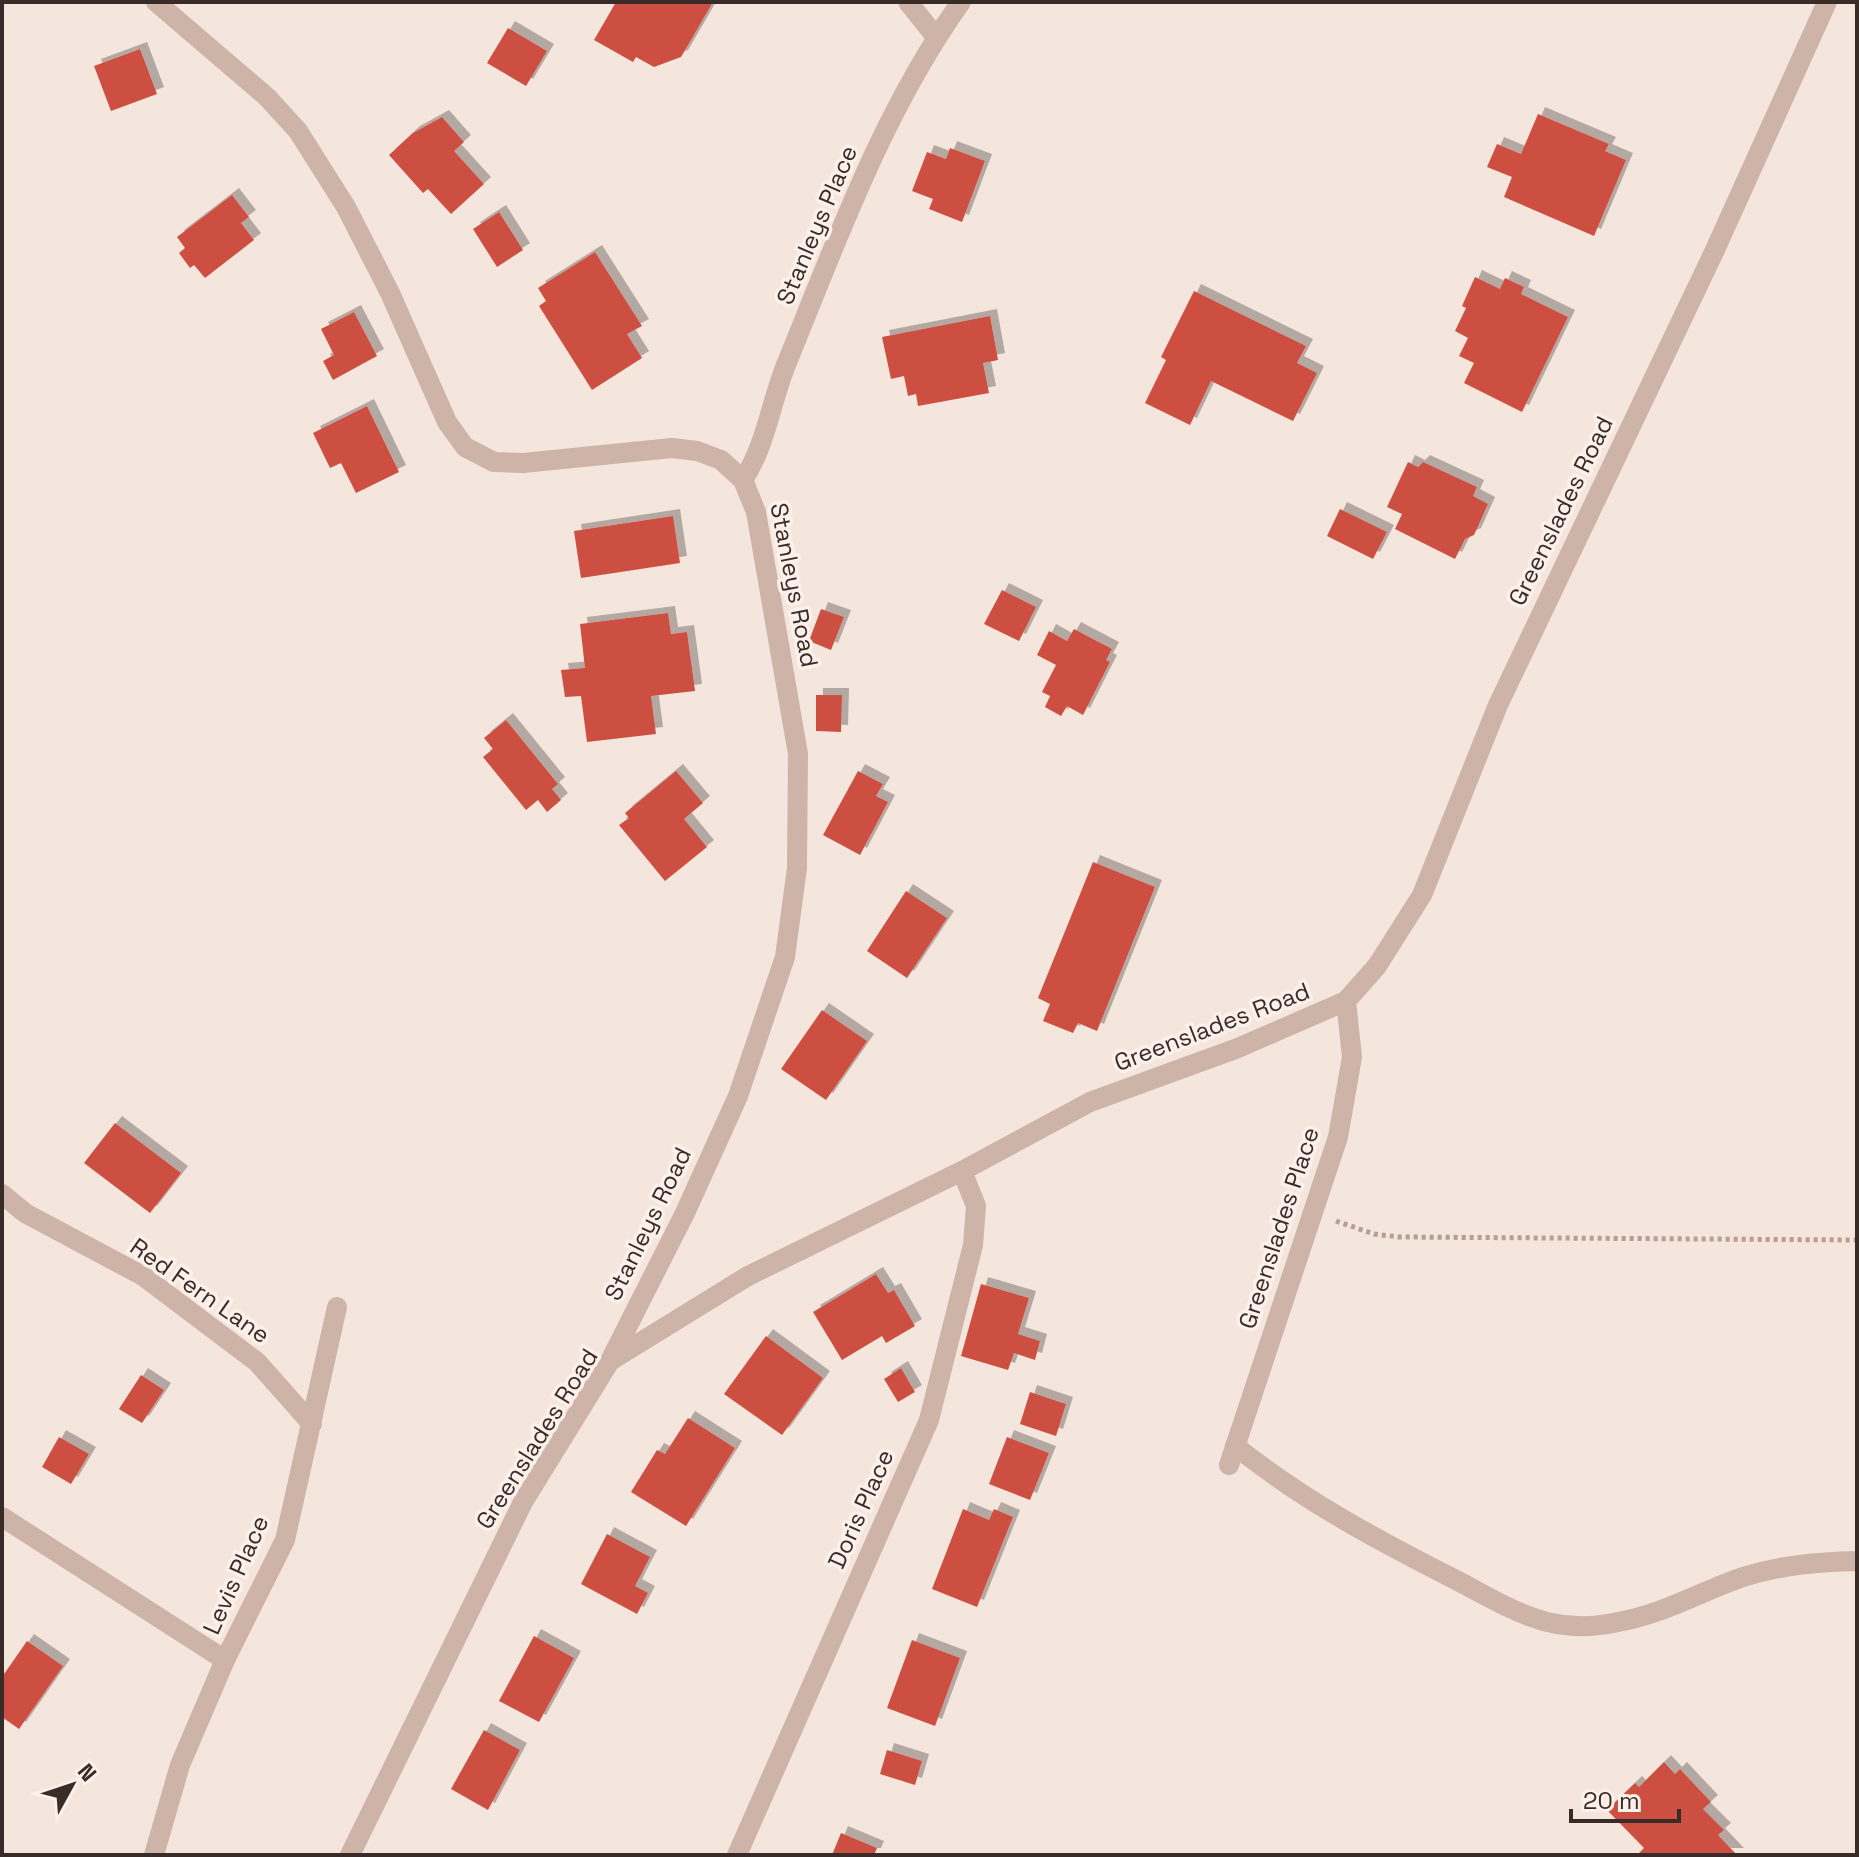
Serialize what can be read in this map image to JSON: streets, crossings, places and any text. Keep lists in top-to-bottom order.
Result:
{
  "streets": {
    "street": [
      "Stanleys Place",
      "Greenslades Road",
      "Stanleys Road",
      "Greenslades Place",
      "Red Fern Lane",
      "Doris Place",
      "Levis Place"
    ]
  },
  "crossings": [
    ["Stanleys Place", "Stanleys Road"],
    ["Greenslades Road", "Stanleys Road"],
    ["Greenslades Road", "Greenslades Place"],
    ["Greenslades Road", "Doris Place"],
    ["Red Fern Lane", "Levis Place"]
  ],
  "scale_bar": "20 m",
  "north": "top right"
}
